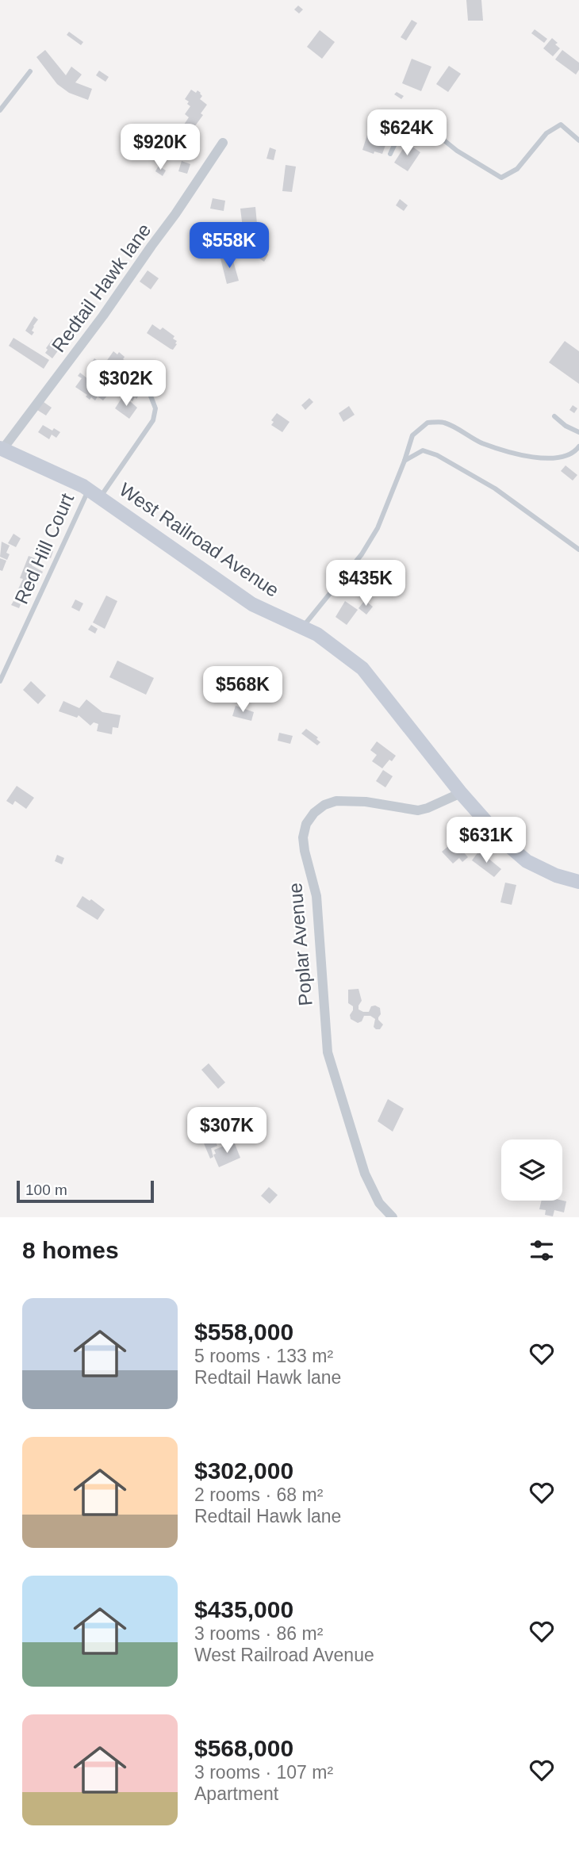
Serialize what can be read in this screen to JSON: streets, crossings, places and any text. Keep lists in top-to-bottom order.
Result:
{
  "streets": {
    "main road": ["West Railroad Avenue"],
    "street": ["Redtail Hawk lane", "Poplar Avenue"],
    "lane": ["Red Hill Court"]
  },
  "crossings": [
    ["Redtail Hawk lane", "West Railroad Avenue"],
    ["West Railroad Avenue", "Red Hill Court"],
    ["West Railroad Avenue", "Poplar Avenue"]
  ],
  "scale_bar": "100 m",
  "page": {
    "price": [
      "$624K",
      "$920K",
      "$558K",
      "$302K",
      "$435K",
      "$568K",
      "$631K",
      "$307K"
    ],
    "scale": "100 m",
    "heading": "8 homes",
    "list": [
      {
        "name": "$558,000",
        "note": "5 rooms · 133 m² · Redtail Hawk lane"
      },
      {
        "name": "$302,000",
        "note": "2 rooms · 68 m² · Redtail Hawk lane"
      },
      {
        "name": "$435,000",
        "note": "3 rooms · 86 m² · West Railroad Avenue"
      },
      {
        "name": "$568,000",
        "note": "3 rooms · 107 m² · Apartment"
      }
    ]
  }
}
